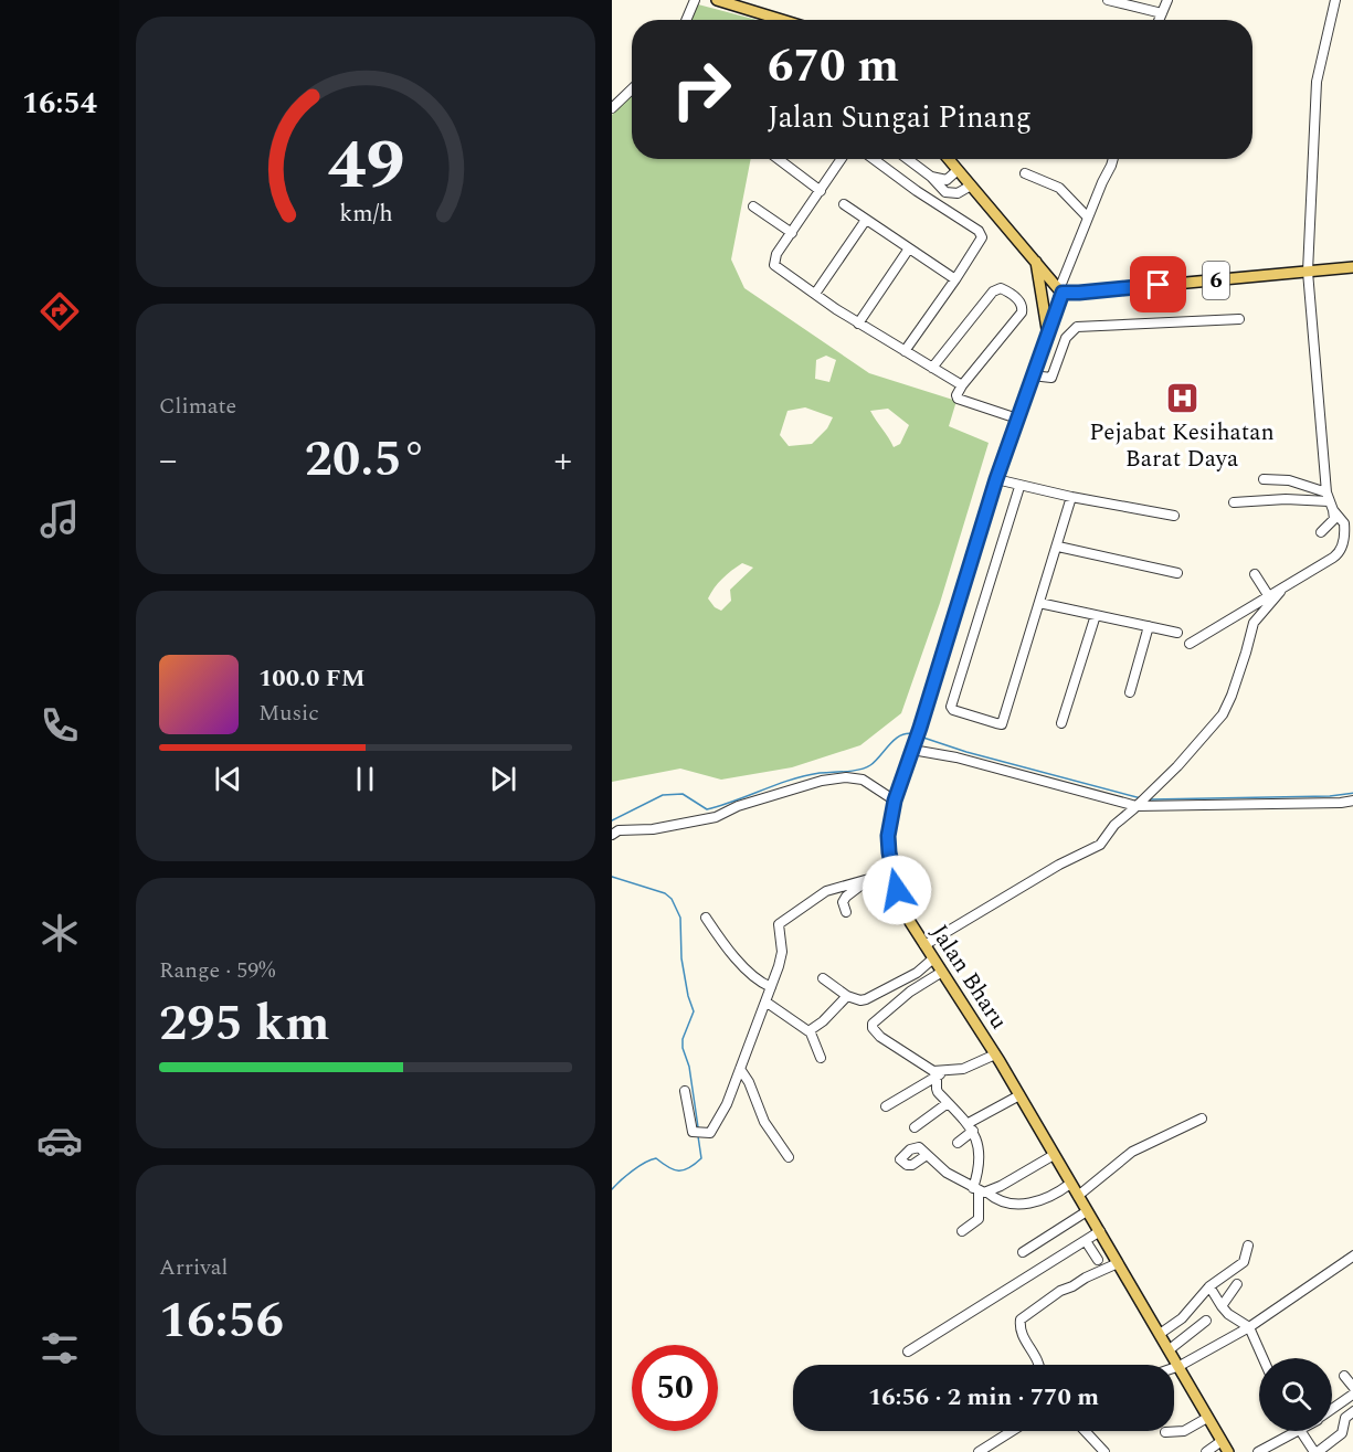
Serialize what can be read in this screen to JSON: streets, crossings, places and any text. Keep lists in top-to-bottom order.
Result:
{
  "streets": {
    "main road": ["6", "Jalan Bharu"]
  },
  "crossings": [
    ["6", "Jalan Bharu"]
  ],
  "places": {
    "hospital": ["Pejabat Kesihatan Barat Daya"]
  },
  "page": {
    "tabs": "16:54",
    "turn": ["670 m", "Jalan Sungai Pinang"],
    "tile": [
      "Climate",
      ["Range · 59%", "295 km"],
      ["Arrival", "16:56"]
    ],
    "heat": ["−", "20.5°", "+"],
    "song": ["100.0 FM", "Music"],
    "limit": "50",
    "trip": "16:56 · 2 min · 770 m",
    "gauge": ["49", "km/h"]
  }
}
